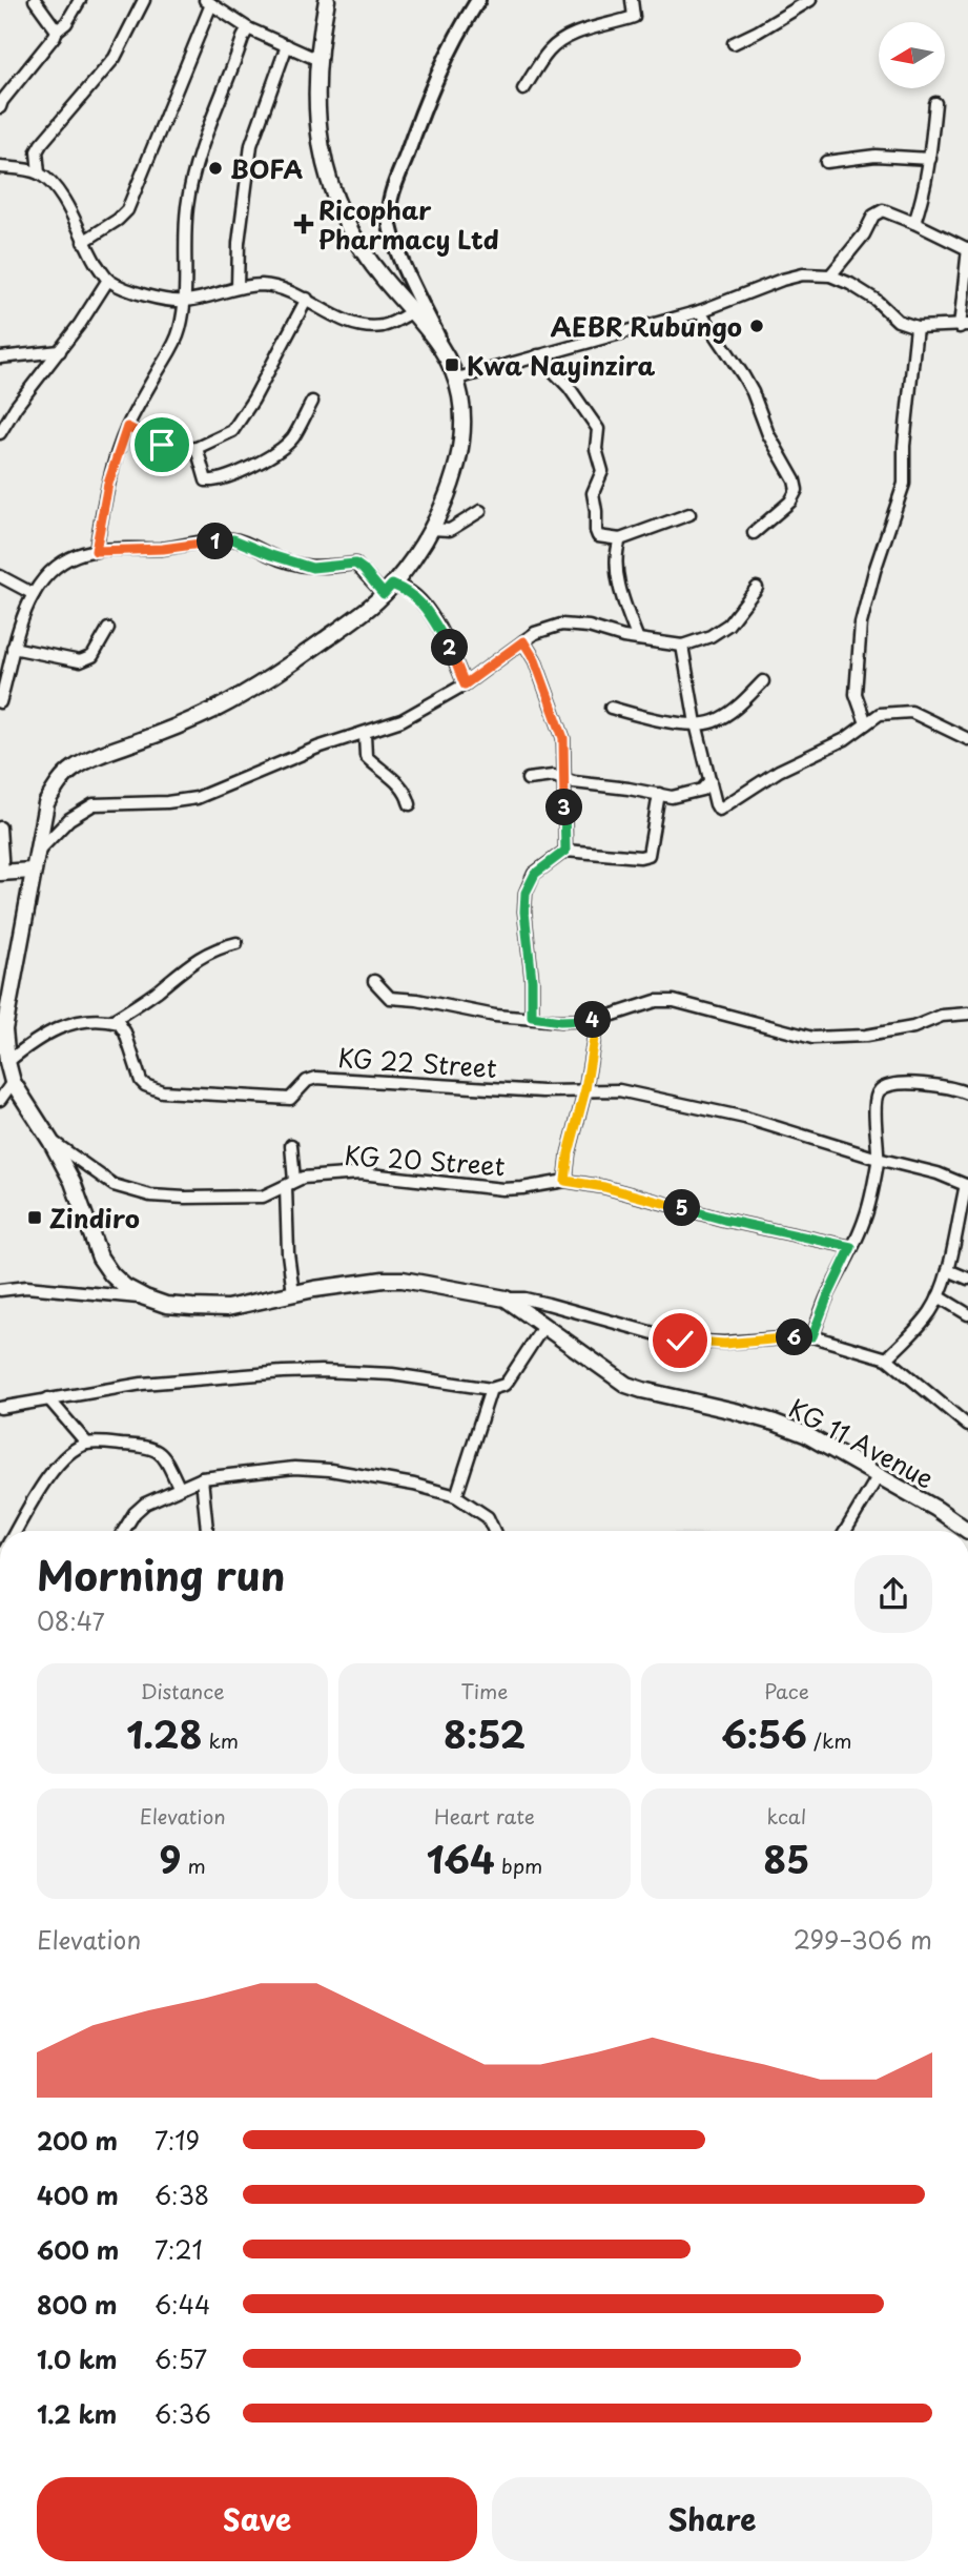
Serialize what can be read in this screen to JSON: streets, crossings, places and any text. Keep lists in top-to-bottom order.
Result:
{
  "streets": {
    "main road": ["KG 11 Avenue"],
    "street": ["KG 22 Street", "KG 20 Street"]
  },
  "places": {
    "other": ["BOFA", "AEBR Rubungo"],
    "health": ["Ricophar Pharmacy Ltd"],
    "transit": ["Kwa Nayinzira", "Zindiro"]
  },
  "north": "left",
  "page": {
    "pins": [
      "1",
      "2",
      "3",
      "4",
      "5",
      "6"
    ],
    "heading": ["Morning run", "08:47"],
    "stats": [
      ["Distance", "1.28 km"],
      ["Time", "8:52"],
      ["Pace", "6:56 /km"],
      ["Elevation", "9 m"],
      ["Heart rate", "164 bpm"],
      ["kcal", "85"]
    ],
    "chart": ["Elevation", "299–306 m"],
    "list": [
      {
        "name": "200 m",
        "note": "7:19"
      },
      {
        "name": "400 m",
        "note": "6:38"
      },
      {
        "name": "600 m",
        "note": "7:21"
      },
      {
        "name": "800 m",
        "note": "6:44"
      },
      {
        "name": "1.0 km",
        "note": "6:57"
      },
      {
        "name": "1.2 km",
        "note": "6:36"
      }
    ],
    "buttons": ["Save", "Share"]
  }
}
